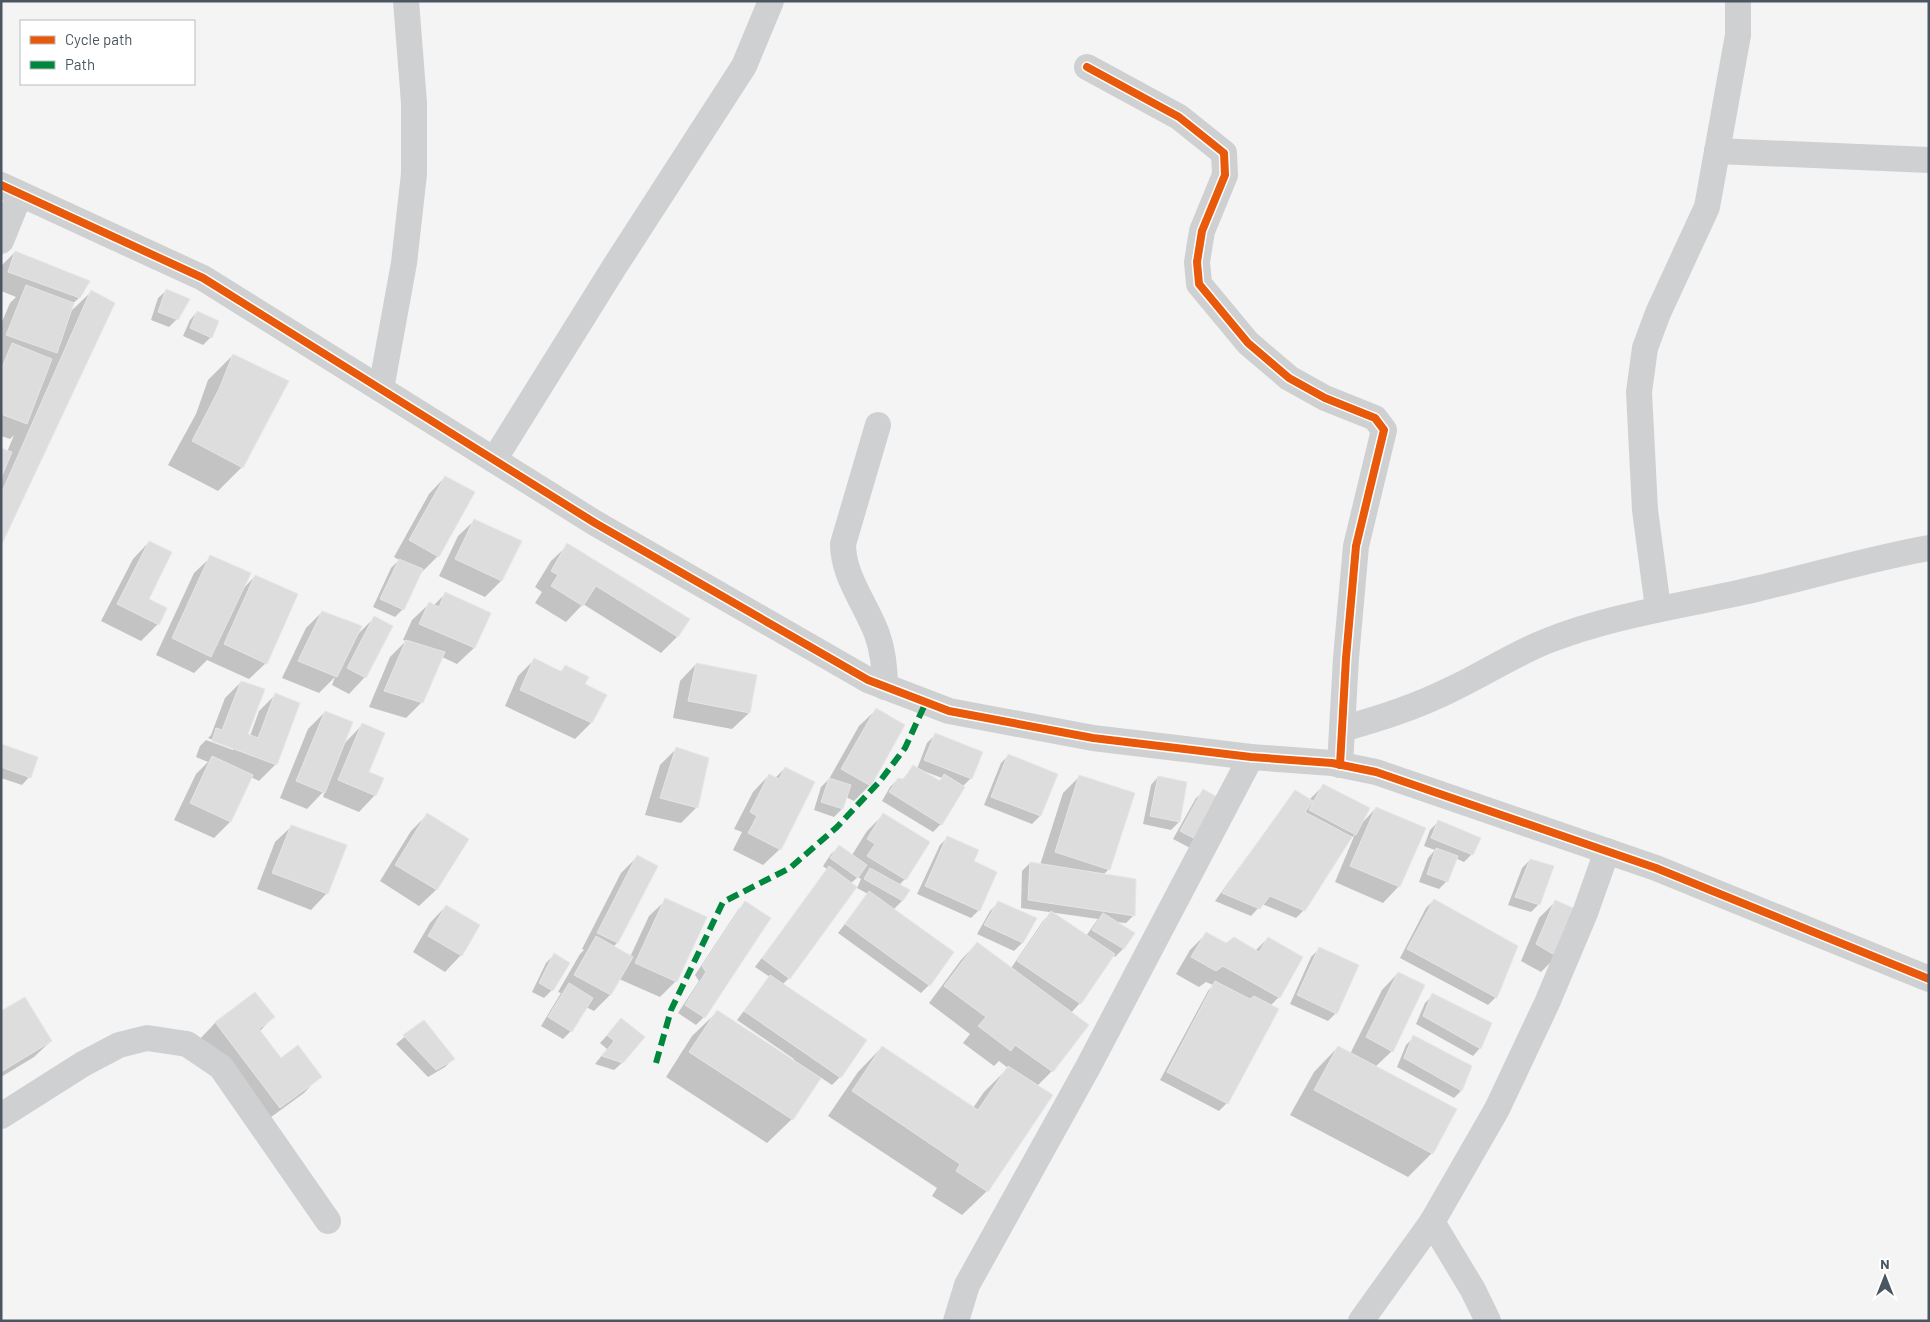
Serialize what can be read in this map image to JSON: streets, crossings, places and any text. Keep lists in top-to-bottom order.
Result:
{
  "legend": ["Cycle path", "Path"],
  "north": "top"
}
